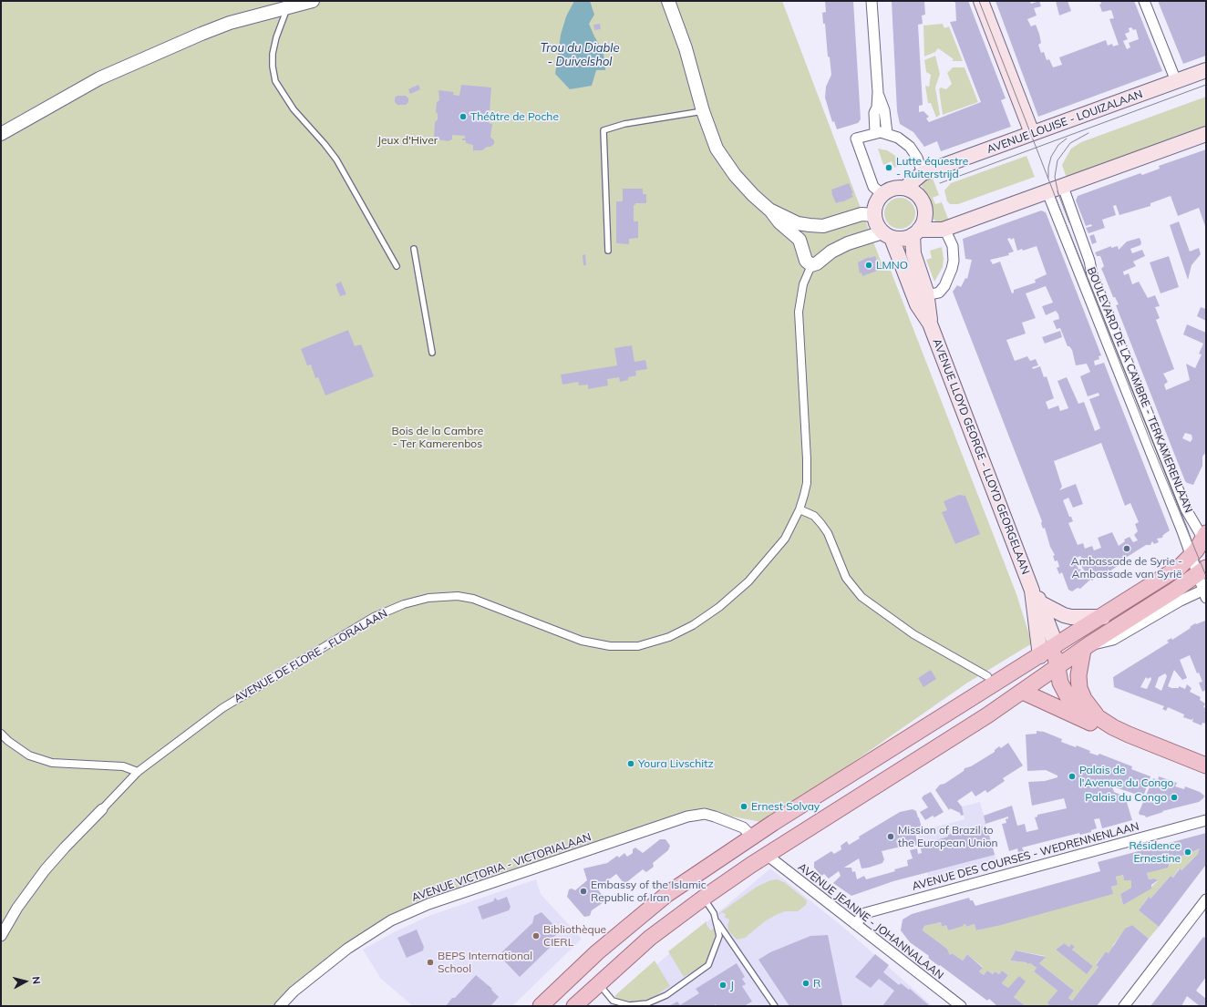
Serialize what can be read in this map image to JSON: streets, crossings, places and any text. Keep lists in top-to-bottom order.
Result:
{
  "streets": {
    "main road": ["AVENUE LOUISE - LOUIZALAAN", "AVENUE LLOYD GEORGE - LLOYD GEORGELAAN"],
    "street": [
      "BOULEVARD DE LA CAMBRE - TERKAMERENLAAN",
      "AVENUE DE FLORE - FLORALAAN",
      "AVENUE DES COURSES - WEDRENNENLAAN",
      "AVENUE VICTORIA - VICTORIALAAN",
      "AVENUE JEANNE - JOHANNALAAN"
    ]
  },
  "crossings": [
    ["AVENUE LOUISE - LOUIZALAAN", "AVENUE LLOYD GEORGE - LLOYD GEORGELAAN"],
    ["AVENUE DES COURSES - WEDRENNENLAAN", "AVENUE JEANNE - JOHANNALAAN"]
  ],
  "water": ["Trou du Diable - Duivelshol"],
  "parks": ["Jeux d'Hiver", "Bois de la Cambre - Ter Kamerenbos"],
  "places": [
    "Théâtre de Poche",
    "Lutte équestre - Ruiterstrijd",
    "LMNO",
    "Ambassade de Syrie - Ambassade van Syrië",
    "Youra Livschitz",
    "Palais de l'Avenue du Congo",
    "Palais du Congo",
    "Ernest Solvay",
    "Mission of Brazil to the European Union",
    "Résidence Ernestine",
    "Embassy of the Islamic Republic of Iran",
    "Bibliothèque CIERL",
    "BEPS International School",
    "R",
    "J"
  ],
  "north": "right"
}
